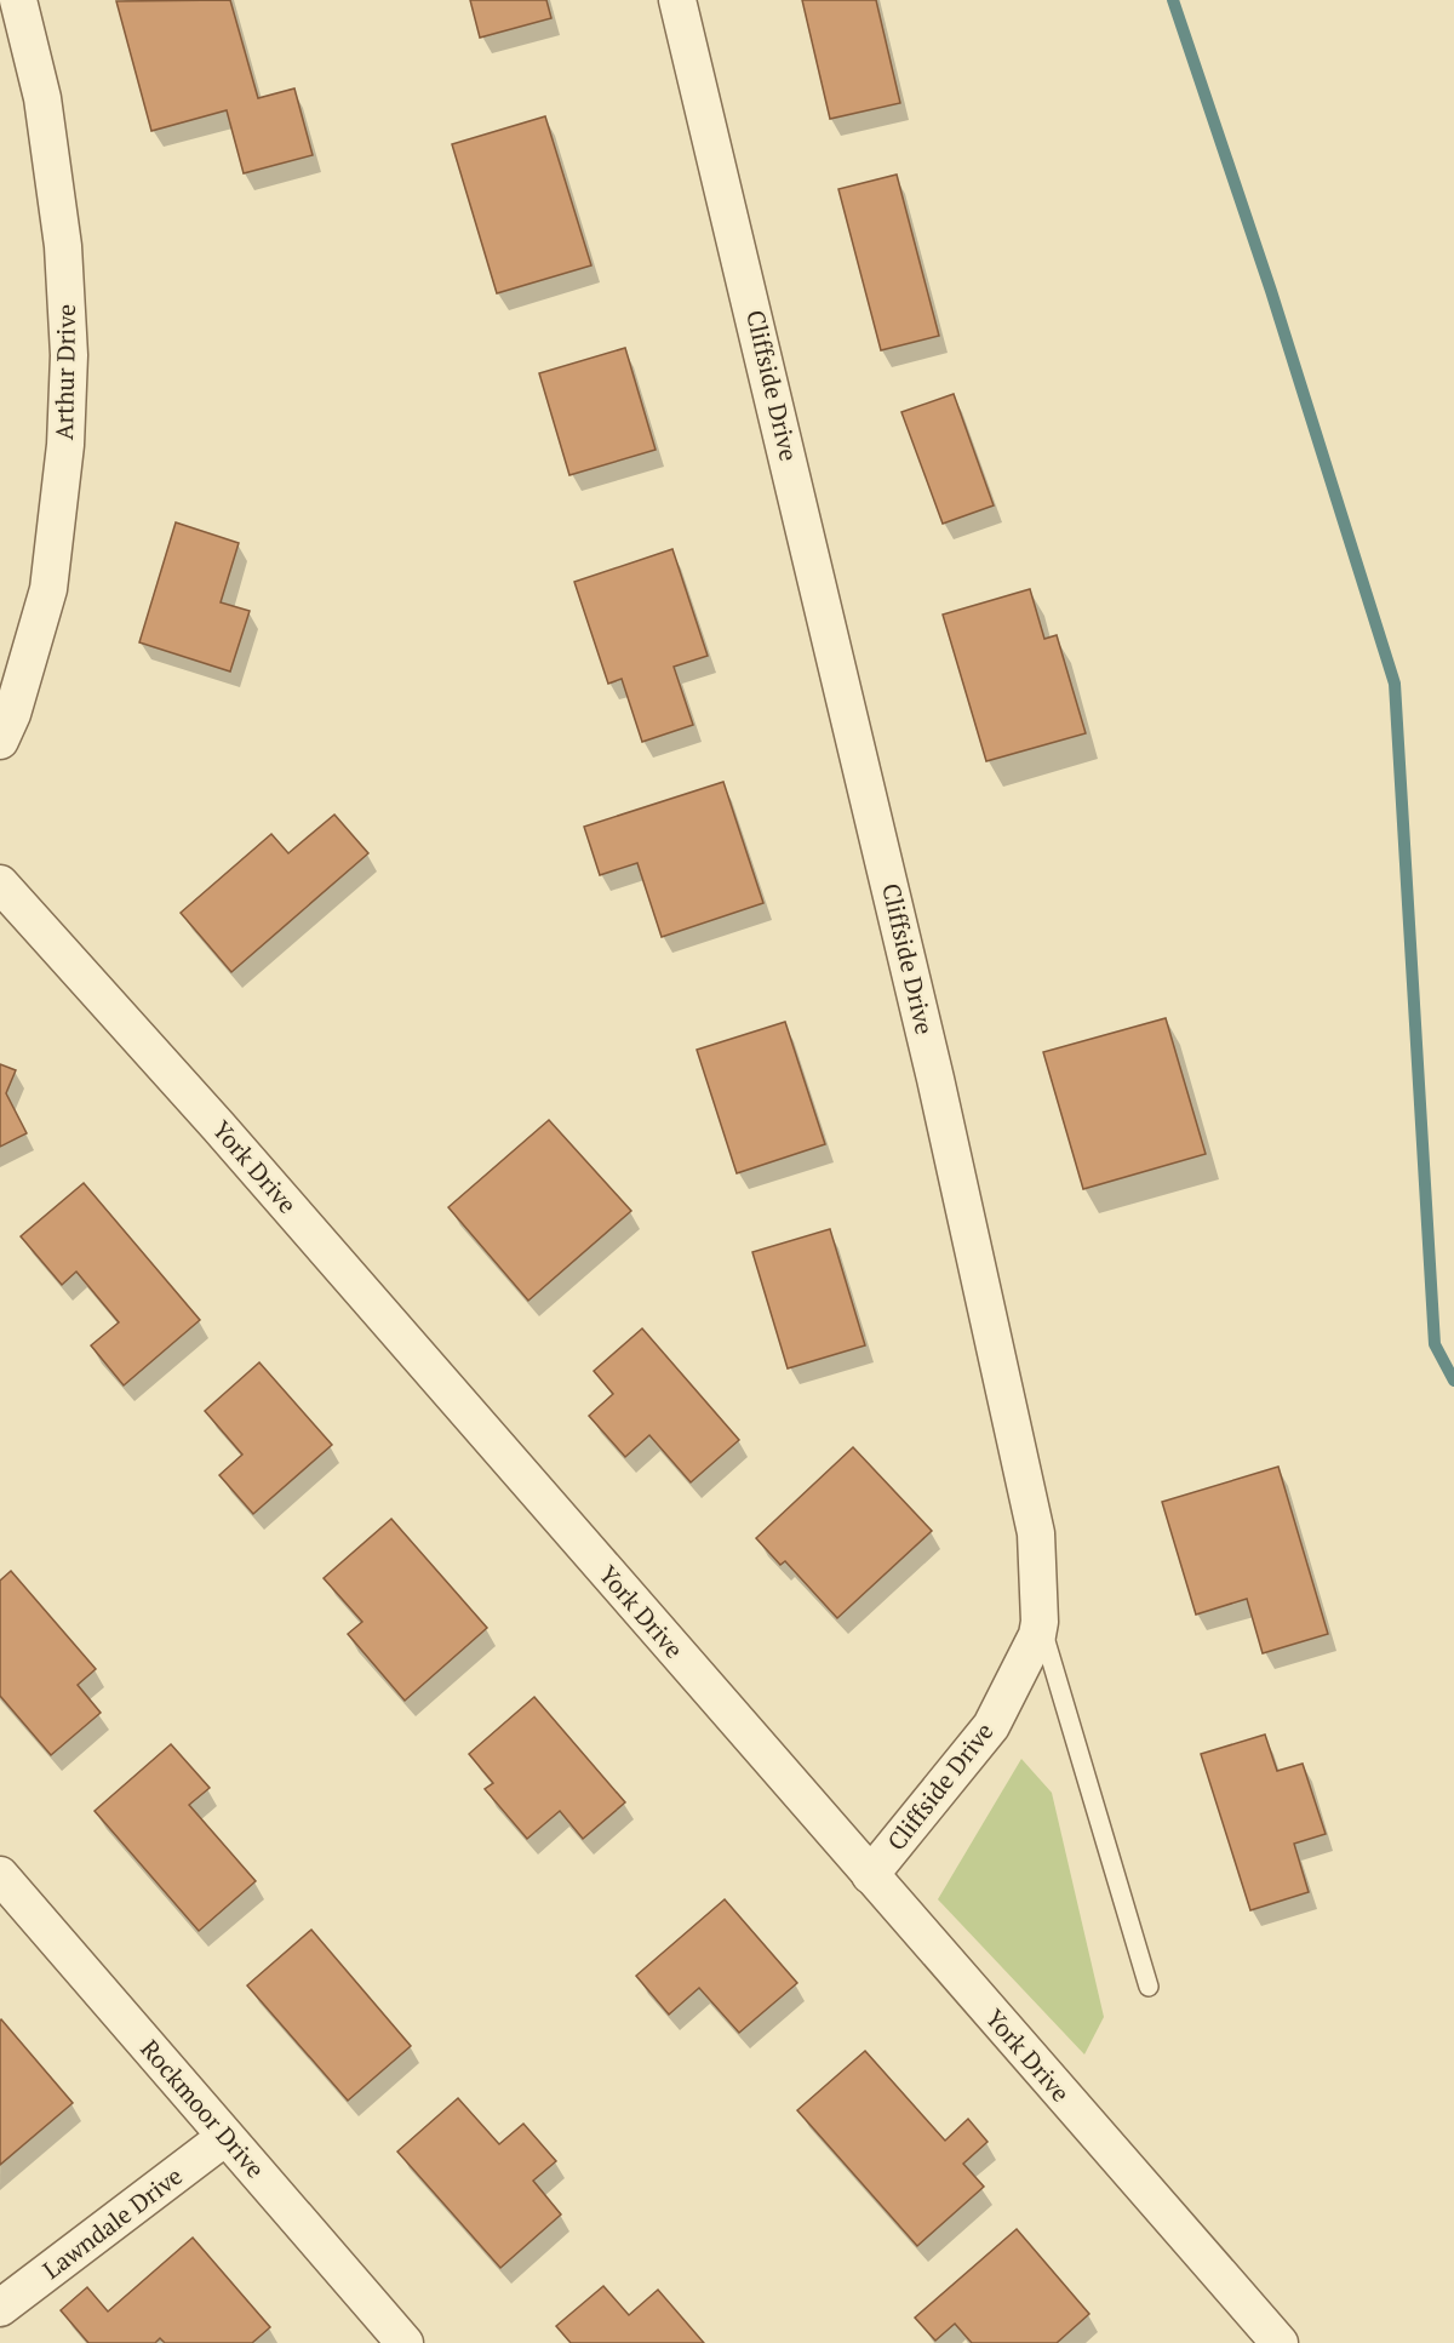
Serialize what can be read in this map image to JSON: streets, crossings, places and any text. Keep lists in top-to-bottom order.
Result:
{
  "streets": {
    "street": [
      "Arthur Drive",
      "Cliffside Drive",
      "York Drive",
      "Rockmoor Drive",
      "Lawndale Drive"
    ]
  },
  "crossings": [
    ["Cliffside Drive", "York Drive"],
    ["Rockmoor Drive", "Lawndale Drive"]
  ]
}
